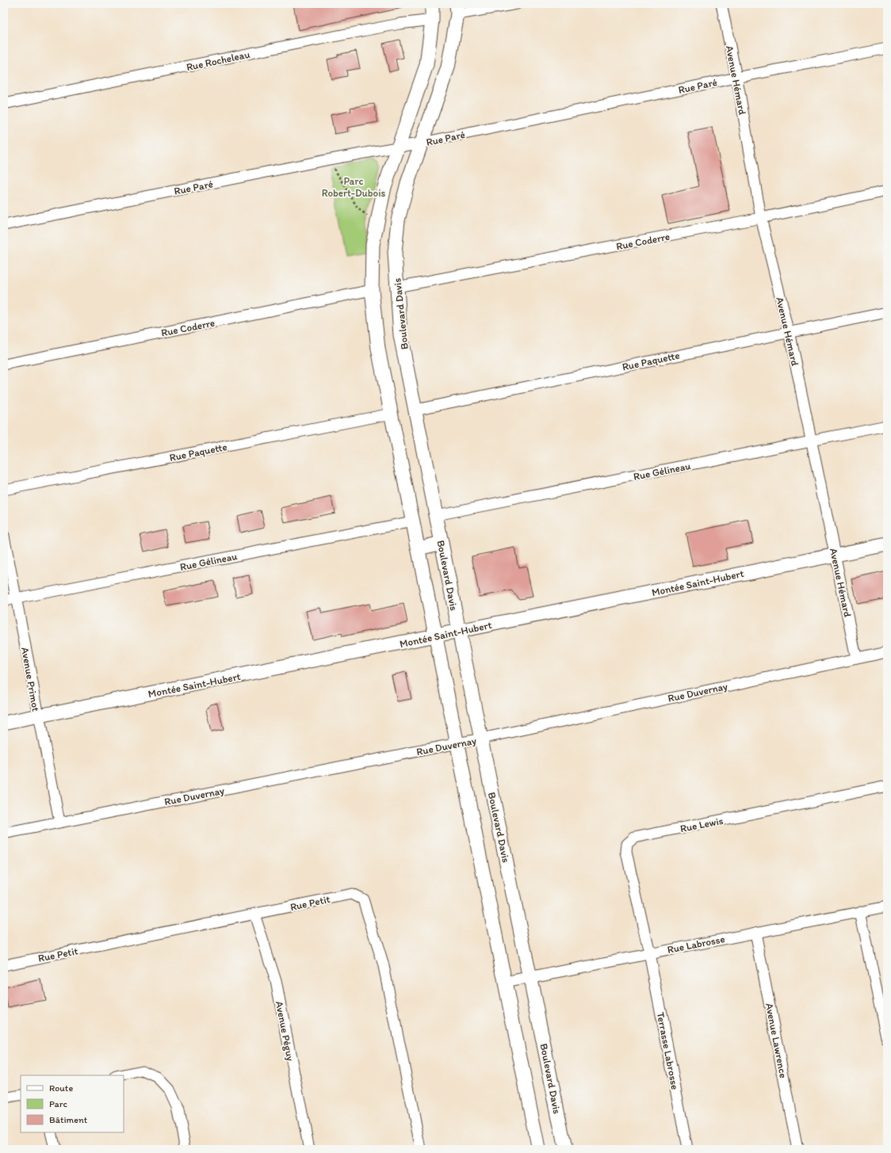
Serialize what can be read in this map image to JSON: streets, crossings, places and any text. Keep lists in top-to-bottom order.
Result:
{
  "streets": {
    "street": [
      "Rue Rocheleau",
      "Avenue Hémard",
      "Rue Paré",
      "Rue Coderre",
      "Boulevard Davis",
      "Rue Paquette",
      "Rue Gélineau",
      "Montée Saint-Hubert",
      "Avenue Primot",
      "Rue Duvernay",
      "Rue Lewis",
      "Rue Petit",
      "Rue Labrosse",
      "Avenue Péguy",
      "Avenue Lawrence",
      "Terrasse Labrosse"
    ]
  },
  "crossings": [
    ["Avenue Hémard", "Rue Paré"],
    ["Avenue Hémard", "Rue Coderre"],
    ["Avenue Hémard", "Rue Paquette"],
    ["Avenue Hémard", "Rue Gélineau"],
    ["Avenue Hémard", "Montée Saint-Hubert"],
    ["Avenue Hémard", "Rue Duvernay"],
    ["Rue Paré", "Boulevard Davis"],
    ["Rue Coderre", "Boulevard Davis"],
    ["Boulevard Davis", "Rue Paquette"],
    ["Boulevard Davis", "Rue Gélineau"],
    ["Boulevard Davis", "Montée Saint-Hubert"],
    ["Boulevard Davis", "Rue Duvernay"],
    ["Boulevard Davis", "Rue Labrosse"],
    ["Rue Gélineau", "Avenue Primot"],
    ["Montée Saint-Hubert", "Avenue Primot"],
    ["Avenue Primot", "Rue Duvernay"],
    ["Rue Lewis", "Rue Labrosse"],
    ["Rue Lewis", "Terrasse Labrosse"],
    ["Rue Petit", "Avenue Péguy"],
    ["Rue Labrosse", "Avenue Lawrence"],
    ["Rue Labrosse", "Terrasse Labrosse"]
  ],
  "parks": ["Parc Robert-Dubois"],
  "legend": ["Route", "Parc", "Bâtiment"]
}
